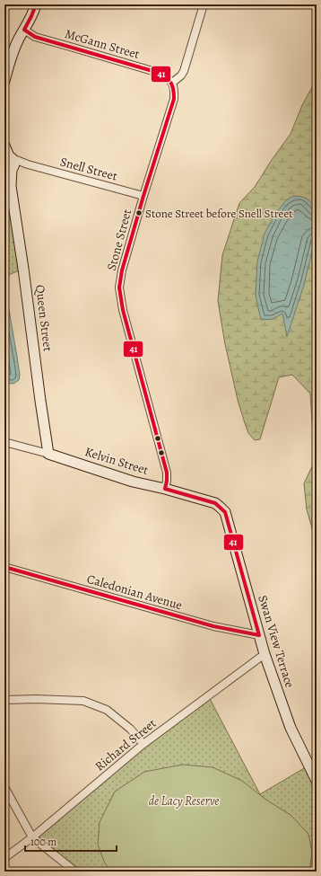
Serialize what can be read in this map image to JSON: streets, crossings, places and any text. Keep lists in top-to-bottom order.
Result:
{
  "streets": {
    "street": [
      "McGann Street",
      "Snell Street",
      "Stone Street",
      "Queen Street",
      "Kelvin Street",
      "Caledonian Avenue",
      "Swan View Terrace",
      "Richard Street"
    ]
  },
  "crossings": [
    ["McGann Street", "Stone Street"],
    ["Snell Street", "Stone Street"],
    ["Snell Street", "Queen Street"],
    ["Stone Street", "Kelvin Street"],
    ["Queen Street", "Kelvin Street"],
    ["Kelvin Street", "Swan View Terrace"],
    ["Caledonian Avenue", "Swan View Terrace"],
    ["Swan View Terrace", "Richard Street"]
  ],
  "parks": ["de Lacy Reserve"],
  "places": ["Stone Street before Snell Street"],
  "lines": ["transit line 41"],
  "scale_bar": "100 m"
}
